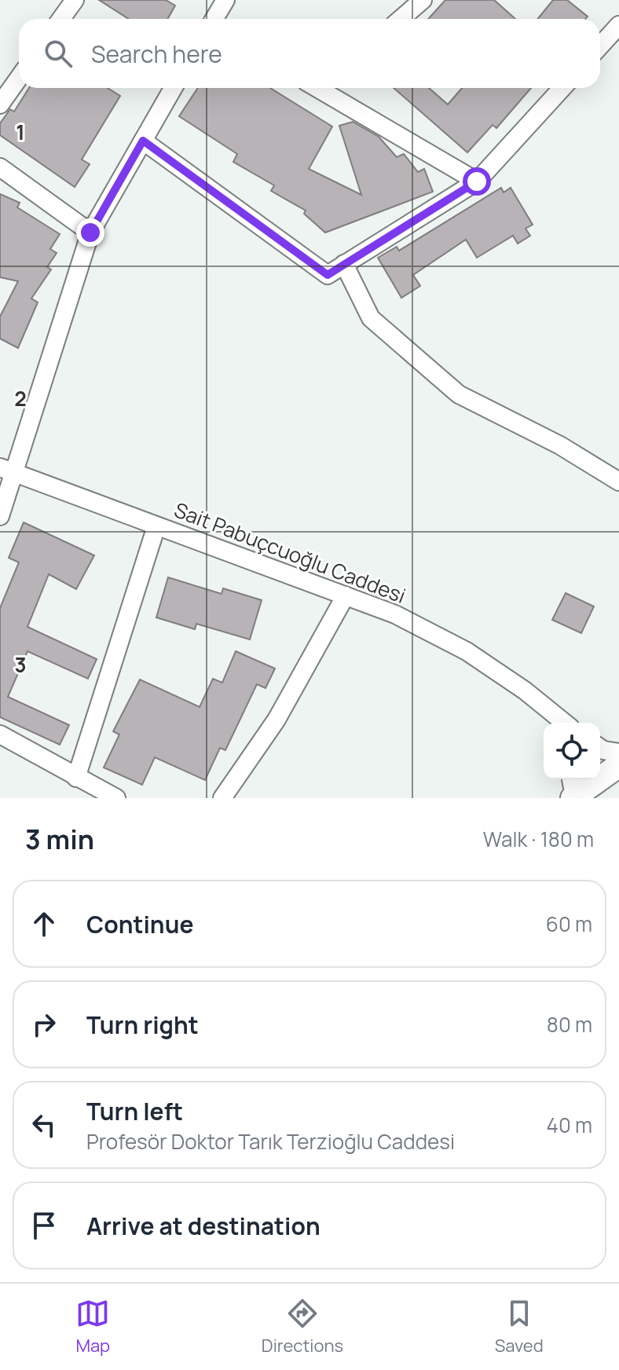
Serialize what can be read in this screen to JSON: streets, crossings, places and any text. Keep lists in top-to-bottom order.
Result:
{
  "streets": {
    "street": ["Sait Pabuçcuoğlu Caddesi"]
  },
  "page": {
    "search": "Search here",
    "heading": ["3 min", "Walk · 180 m"],
    "list": [
      ["Continue", "60 m"],
      ["Turn right", "80 m"],
      ["Turn left", "Profesör Doktor Tarık Terzioğlu Caddesi", "40 m"],
      "Arrive at destination"
    ],
    "nav": ["Map", "Directions", "Saved"]
  },
  "grid": {
    "rows": ["1", "2", "3"]
  }
}
